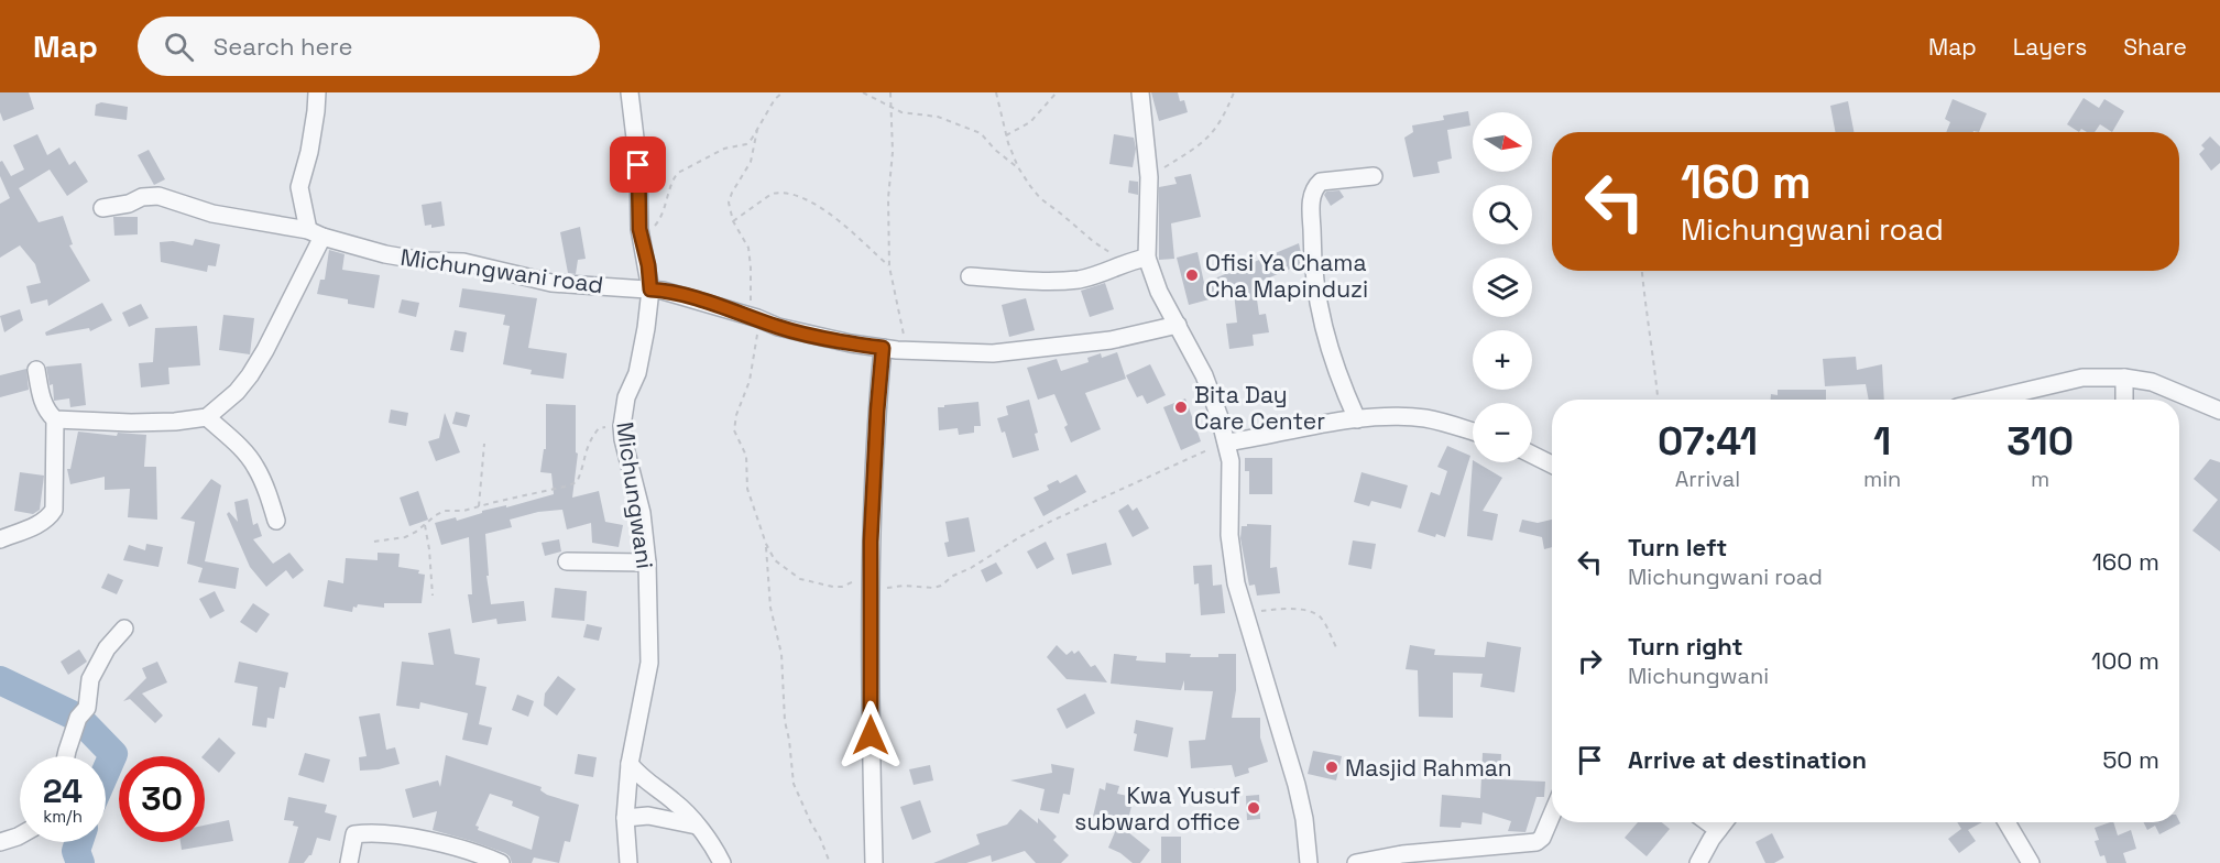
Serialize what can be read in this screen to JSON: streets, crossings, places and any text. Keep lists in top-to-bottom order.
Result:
{
  "streets": {
    "street": ["Michungwani road", "Michungwani"]
  },
  "crossings": [
    ["Michungwani road", "Michungwani"]
  ],
  "places": [
    "Ofisi Ya Chama Cha Mapinduzi",
    "Bita Day Care Center",
    "Masjid Rahman",
    "Kwa Yusuf subward office"
  ],
  "north": "right",
  "page": {
    "header": "Map",
    "search": "Search here",
    "nav": ["Map", "Layers", "Share"],
    "map_buttons": ["+", "−"],
    "turn": ["160 m", "Michungwani road"],
    "eta": [
      "07:41",
      "Arrival",
      "1",
      "min",
      "310",
      "m"
    ],
    "list": [
      {
        "name": "Turn left",
        "note": "Michungwani road",
        "value": "160 m"
      },
      {
        "name": "Turn right",
        "note": "Michungwani",
        "value": "100 m"
      },
      {
        "name": "Arrive at destination",
        "value": "50 m"
      }
    ],
    "speed": "24 km/h",
    "limit": "30"
  }
}
